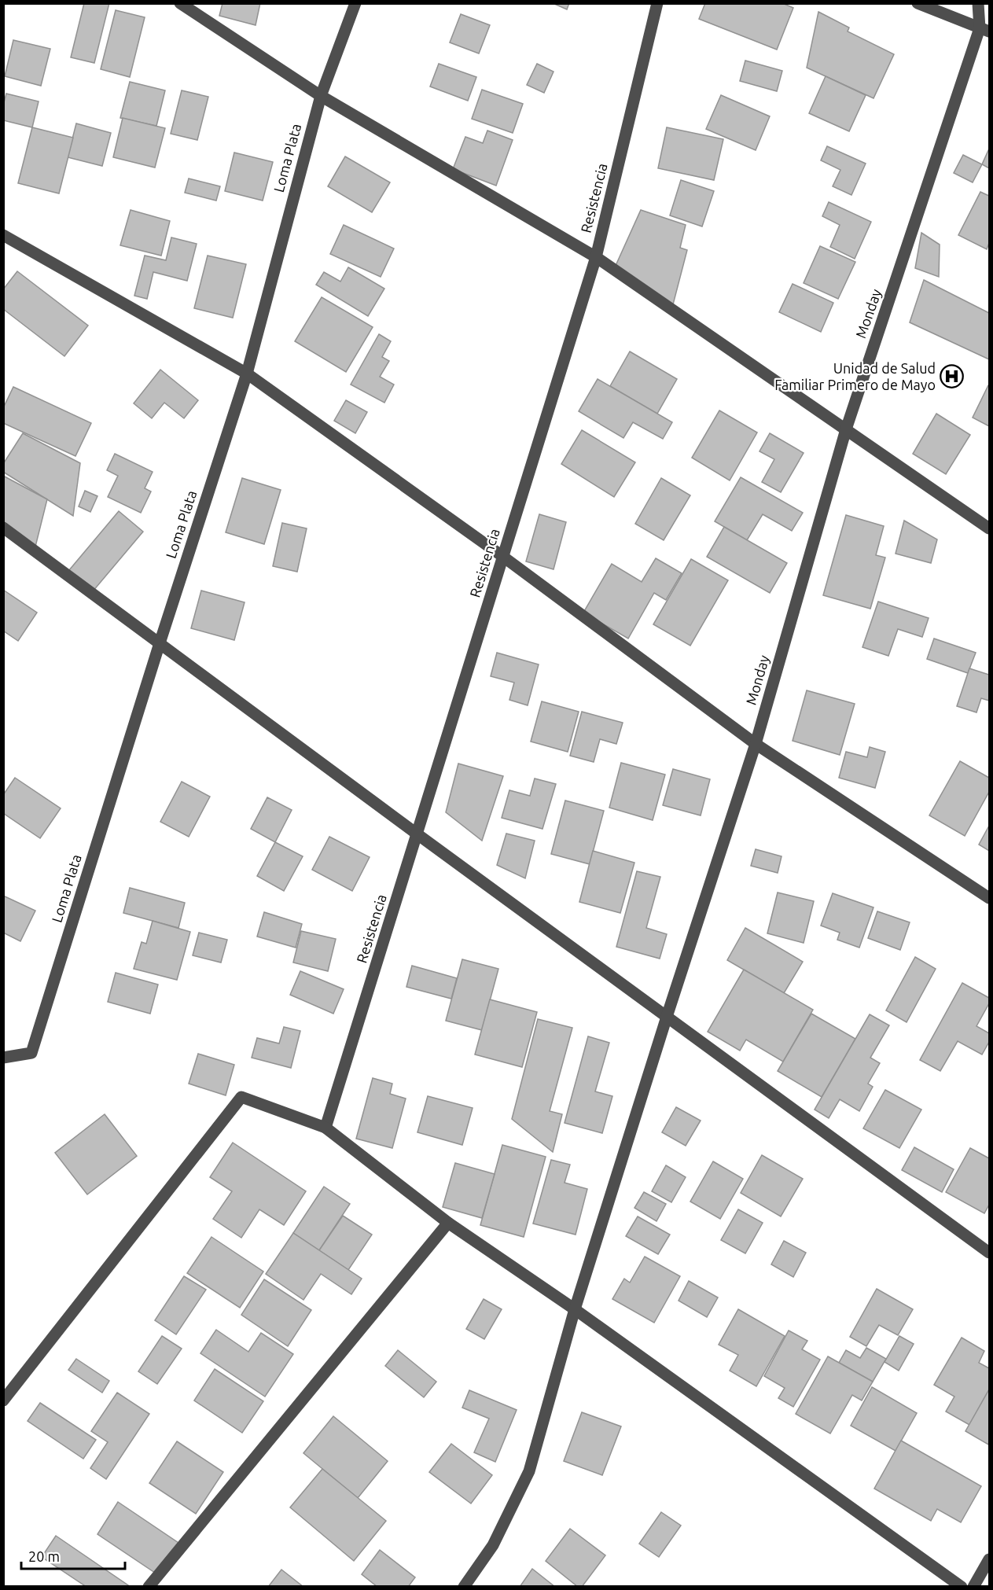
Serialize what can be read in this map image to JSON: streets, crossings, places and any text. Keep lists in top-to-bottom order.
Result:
{
  "streets": {
    "street": ["Loma Plata", "Resistencia", "Monday"]
  },
  "places": {
    "hospital": ["Unidad de Salud Familiar Primero de Mayo"]
  },
  "scale_bar": "20 m"
}
